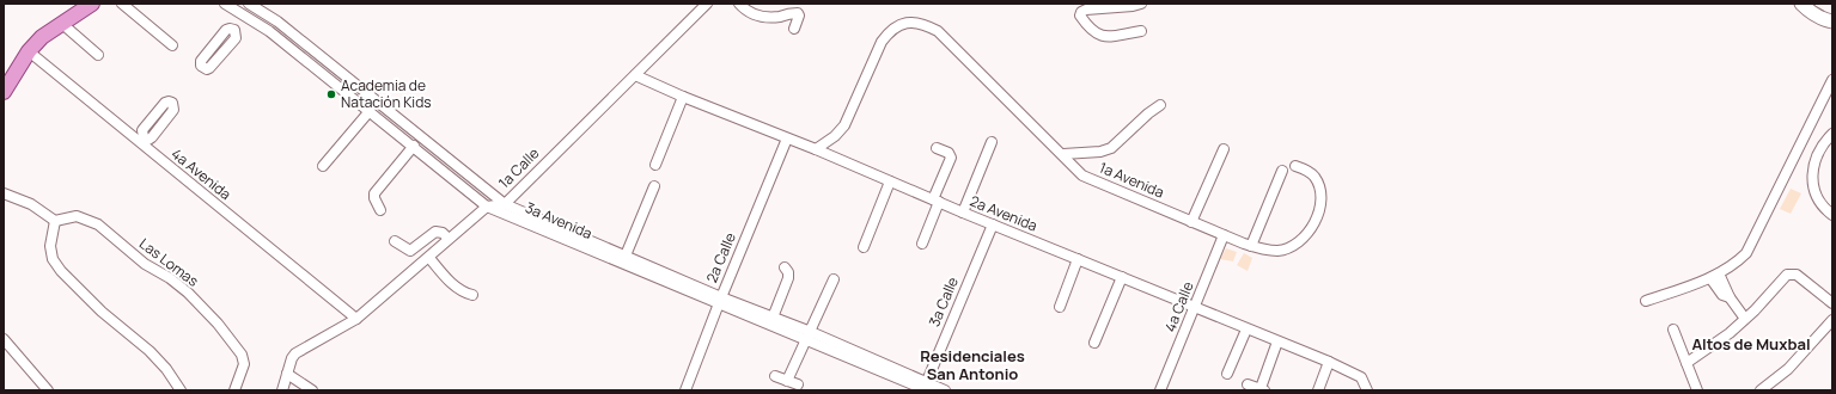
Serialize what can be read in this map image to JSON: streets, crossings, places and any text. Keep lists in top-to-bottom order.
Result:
{
  "streets": {
    "street": [
      "1a Calle",
      "4a Avenida",
      "1a Avenida",
      "2a Avenida",
      "3a Avenida",
      "2a Calle",
      "Las Lomas",
      "3a Calle",
      "4a Calle"
    ]
  },
  "crossings": [
    ["1a Calle", "2a Avenida"],
    ["1a Calle", "3a Avenida"],
    ["1a Avenida", "2a Avenida"],
    ["1a Avenida", "4a Calle"],
    ["2a Avenida", "2a Calle"],
    ["2a Avenida", "3a Calle"],
    ["2a Avenida", "4a Calle"],
    ["3a Avenida", "2a Calle"],
    ["3a Avenida", "3a Calle"]
  ],
  "districts": ["Altos de Muxbal", "Residenciales San Antonio"],
  "places": ["Academia de Natación Kids"]
}
